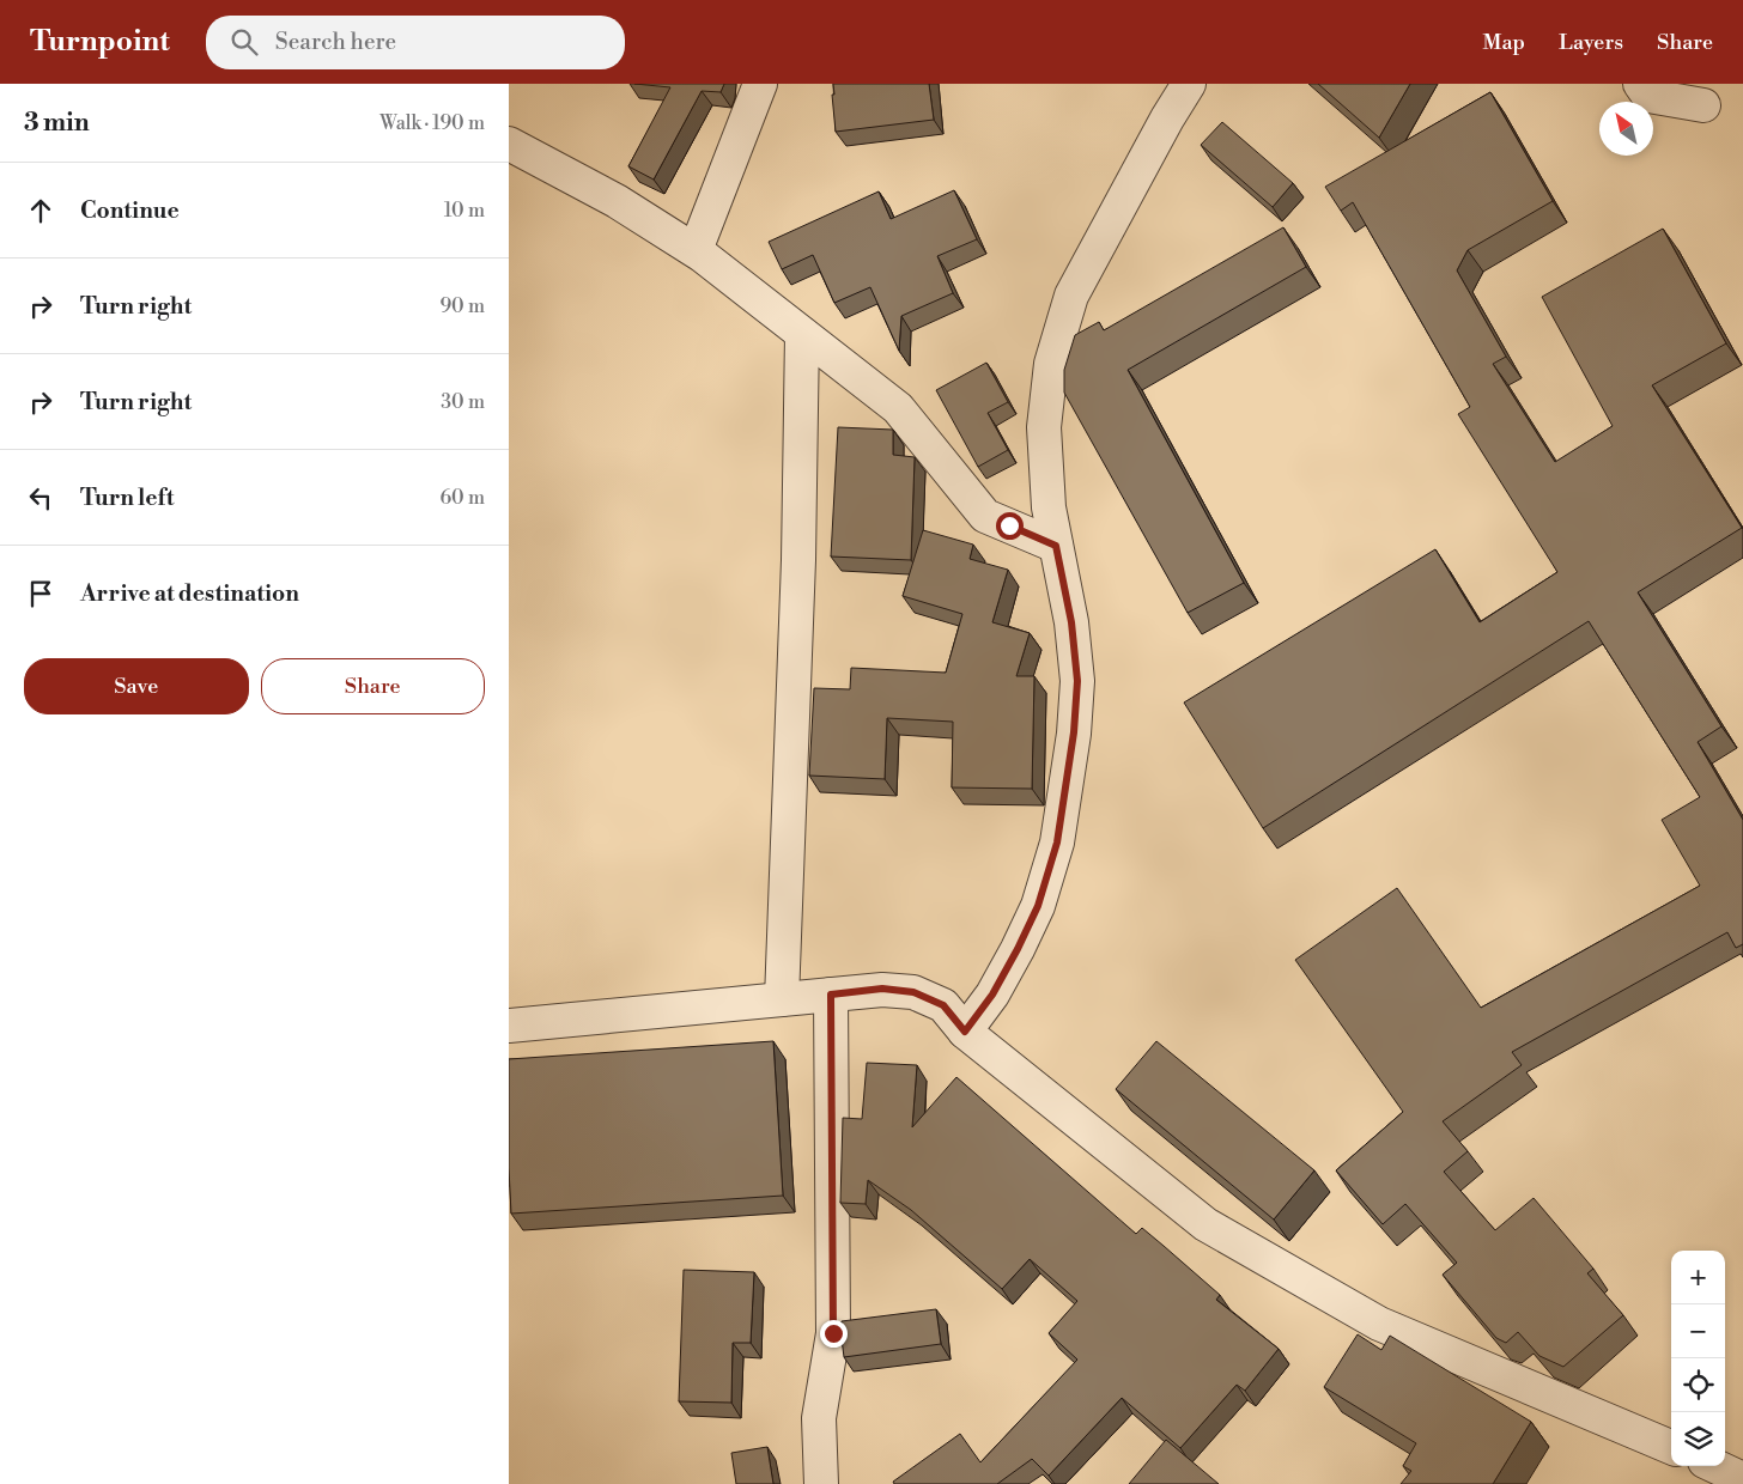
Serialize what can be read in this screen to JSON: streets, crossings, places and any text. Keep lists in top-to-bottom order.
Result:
{
  "north": "top left",
  "page": {
    "header": "Turnpoint",
    "search": "Search here",
    "nav": ["Map", "Layers", "Share"],
    "heading": ["3 min", "Walk · 190 m"],
    "list": [
      ["Continue", "10 m"],
      ["Turn right", "90 m"],
      ["Turn right", "30 m"],
      ["Turn left", "60 m"],
      "Arrive at destination"
    ],
    "buttons": ["Save", "Share"],
    "map_buttons": ["+", "−"]
  }
}
